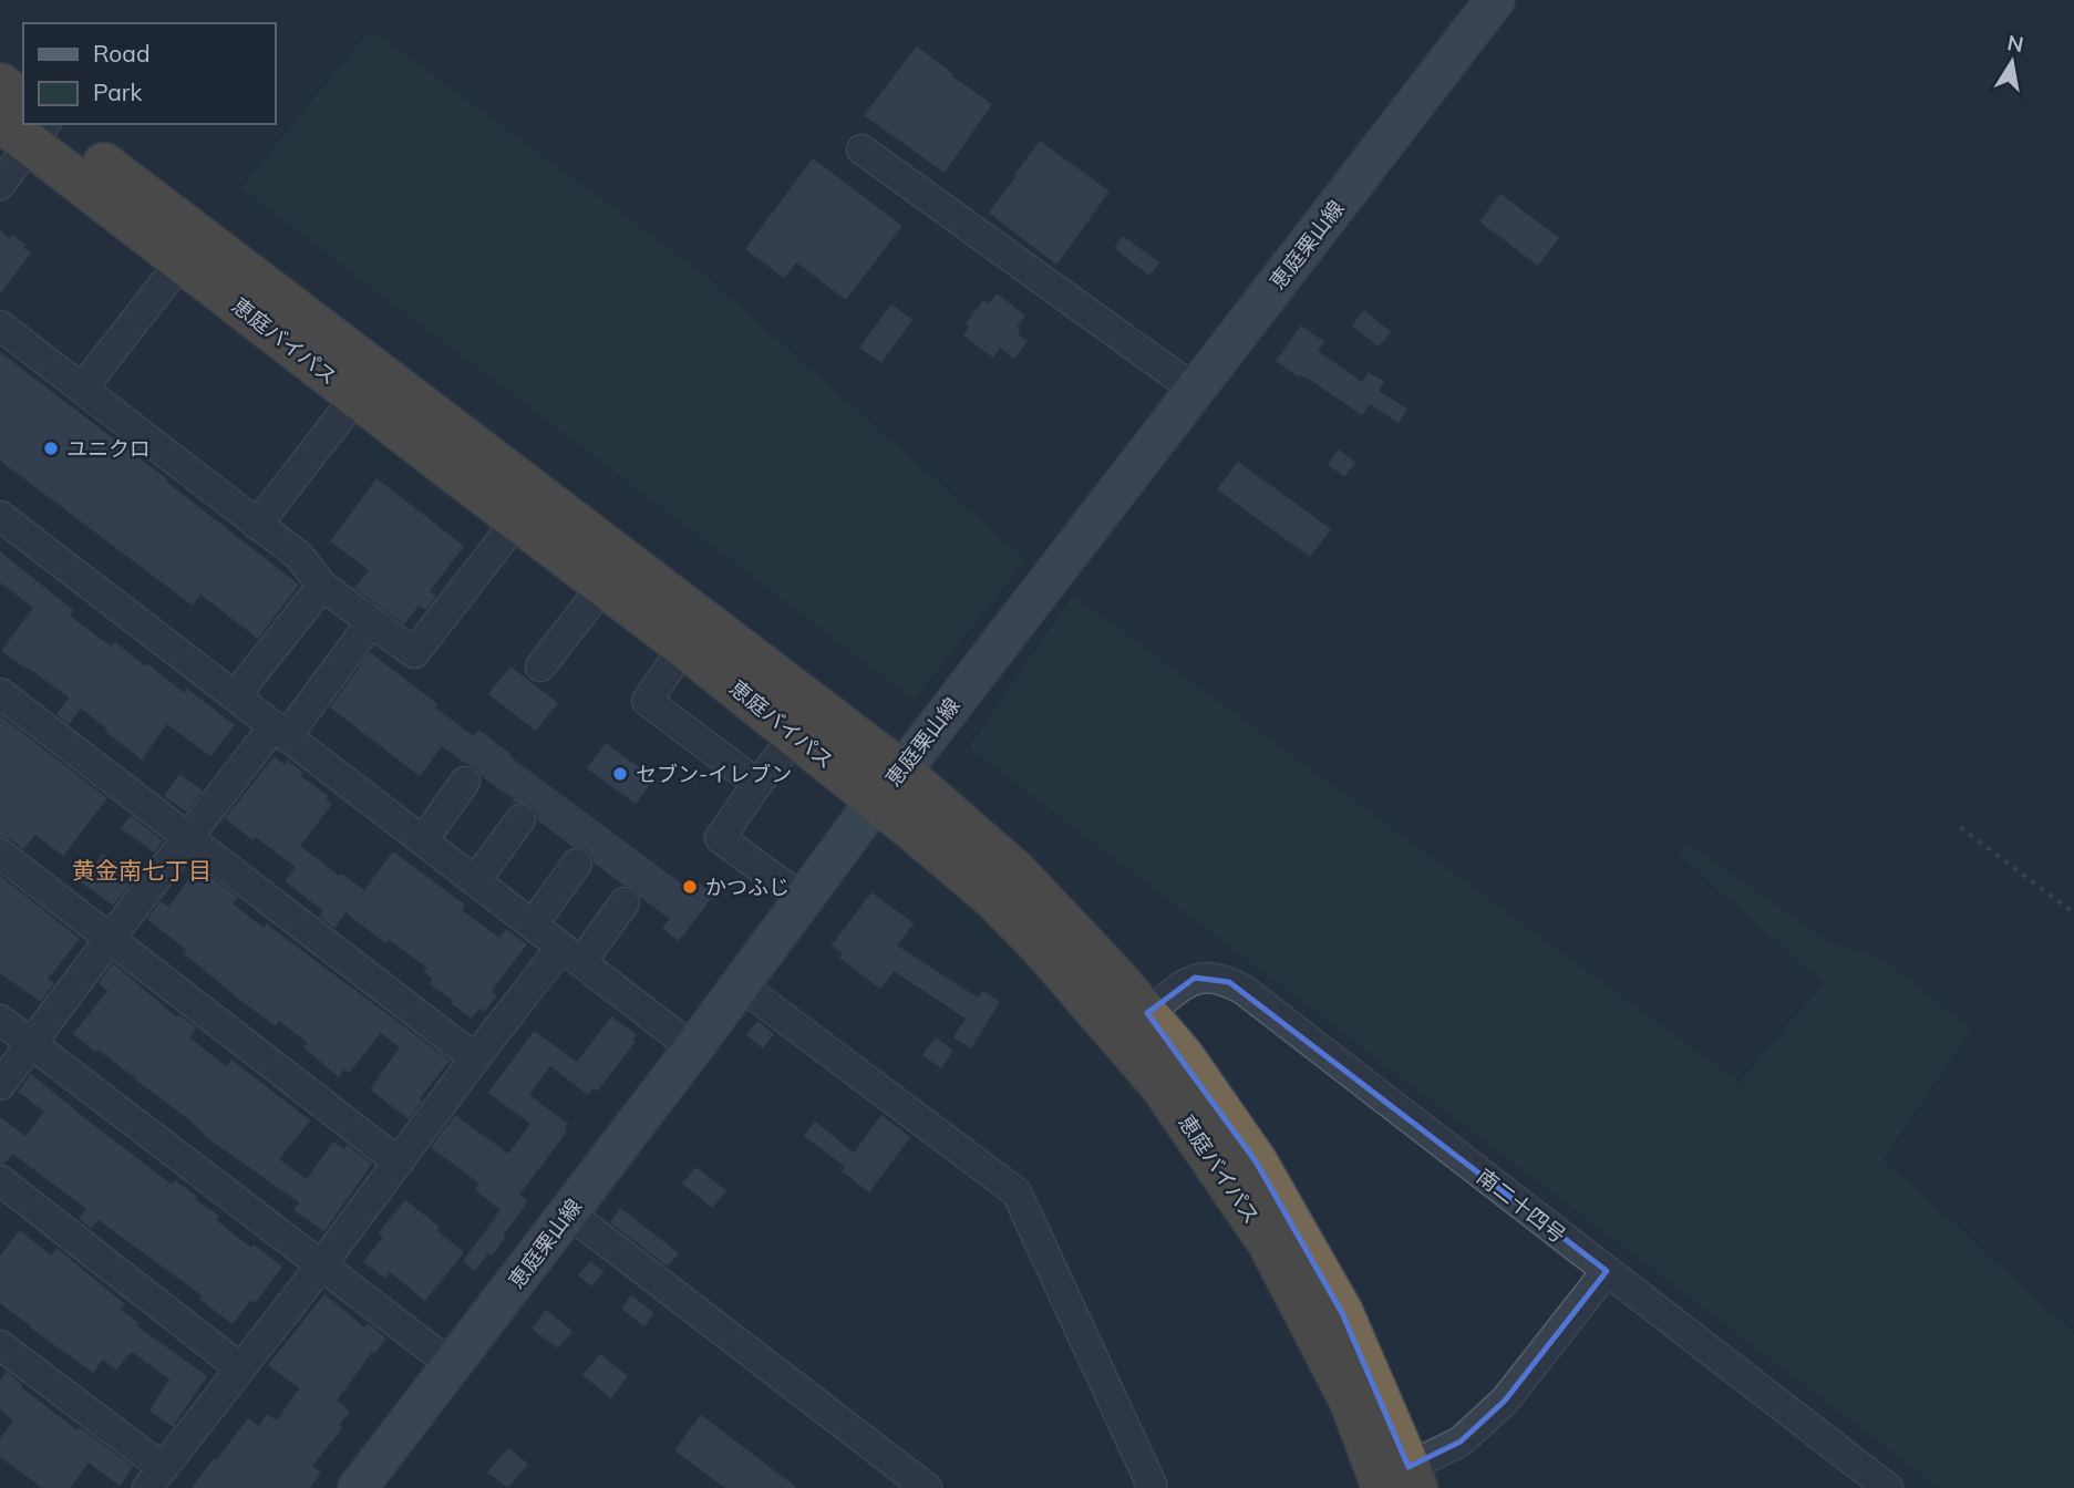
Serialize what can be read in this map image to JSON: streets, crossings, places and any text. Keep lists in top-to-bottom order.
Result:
{
  "streets": {
    "highway": ["恵庭バイパス"],
    "main road": ["恵庭栗山線"],
    "street": ["南二十四号"]
  },
  "crossings": [
    ["恵庭栗山線", "恵庭バイパス"],
    ["恵庭バイパス", "南二十四号"]
  ],
  "districts": ["黄金南七丁目"],
  "places": ["ユニクロ", "セブン-イレブン", "かつふじ"],
  "legend": ["Road", "Park"],
  "north": "top"
}
